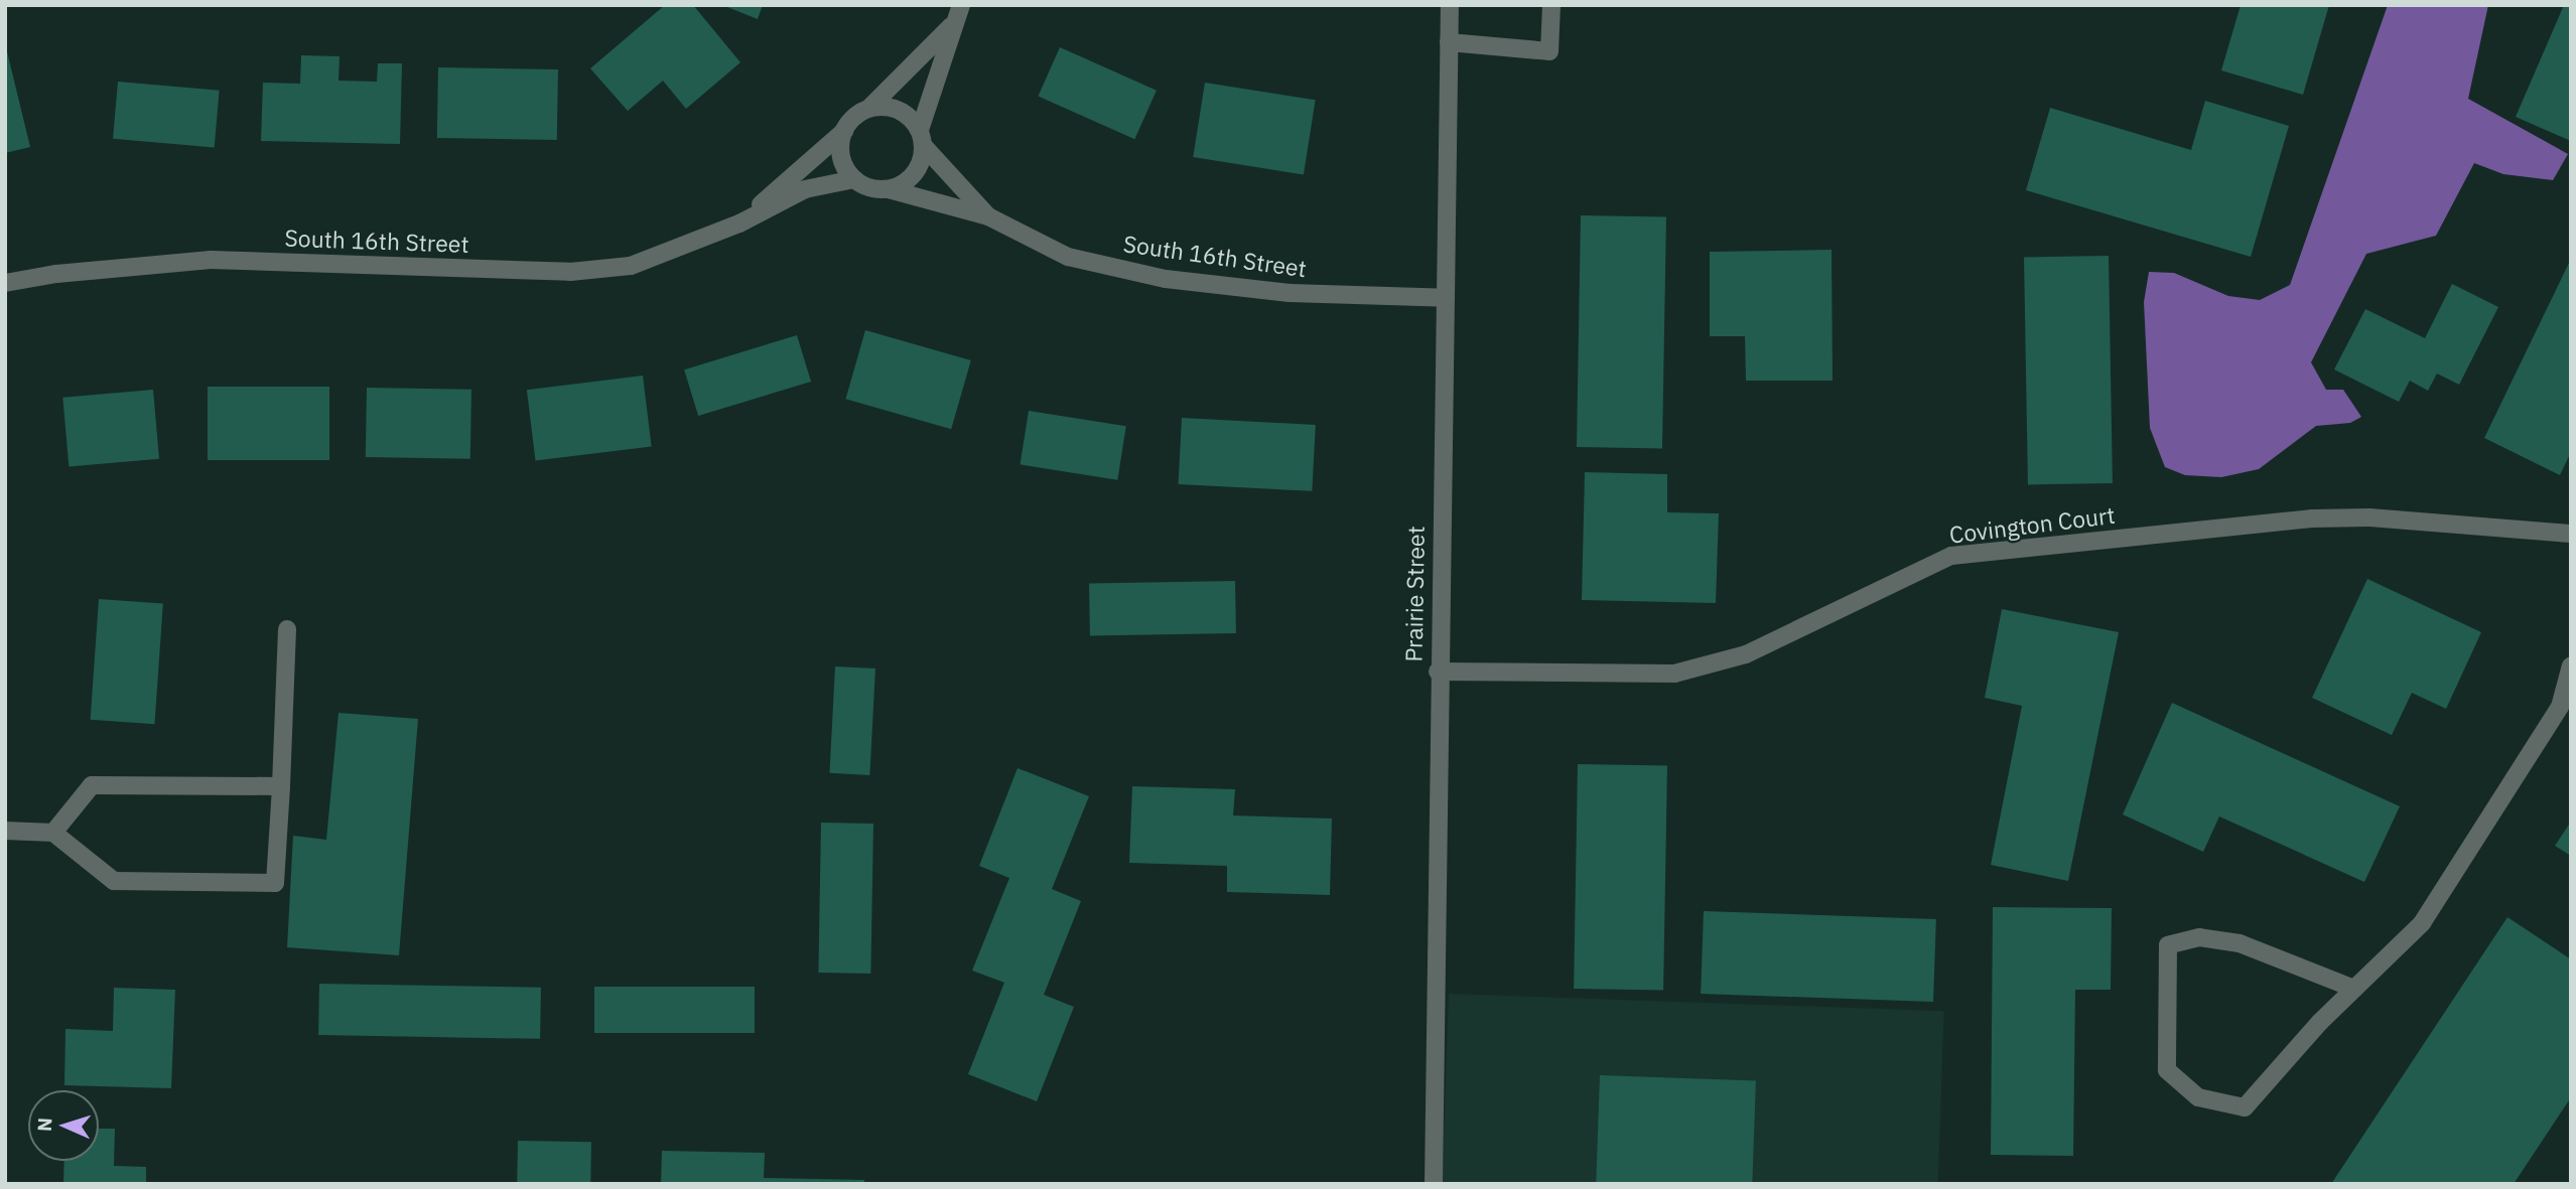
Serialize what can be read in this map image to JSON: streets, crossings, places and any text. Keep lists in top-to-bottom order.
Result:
{
  "streets": {
    "street": ["South 16th Street", "Covington Court", "Prairie Street"]
  },
  "crossings": [
    ["South 16th Street", "Prairie Street"],
    ["Covington Court", "Prairie Street"]
  ],
  "north": "left"
}
